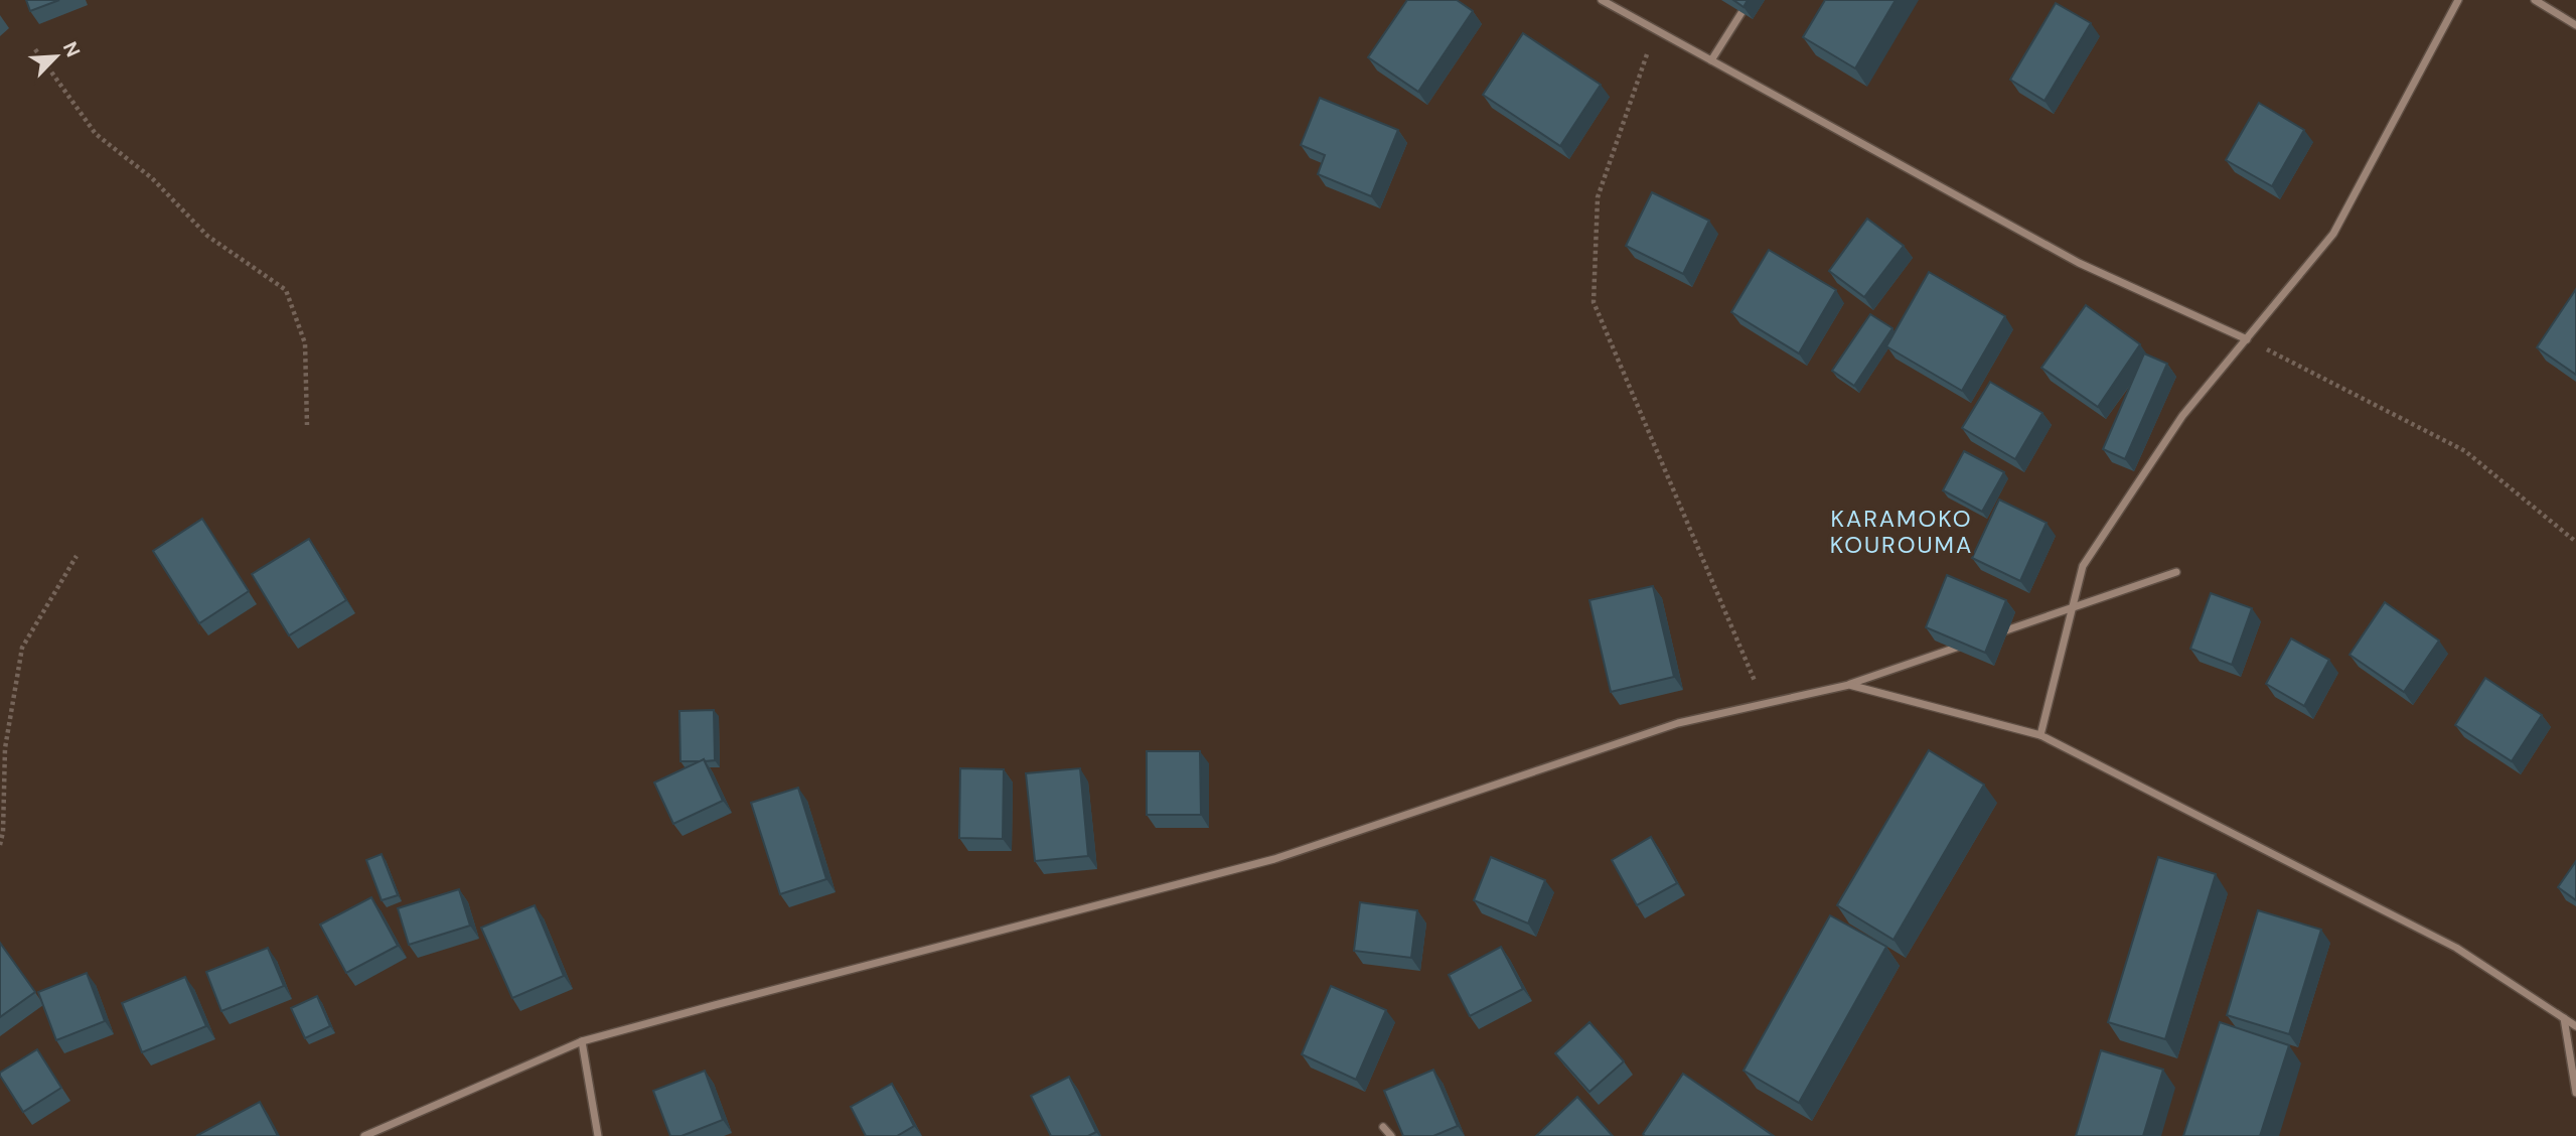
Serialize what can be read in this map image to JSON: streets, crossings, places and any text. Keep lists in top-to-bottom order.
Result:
{
  "districts": ["KARAMOKO KOUROUMA"],
  "north": "top right"
}
